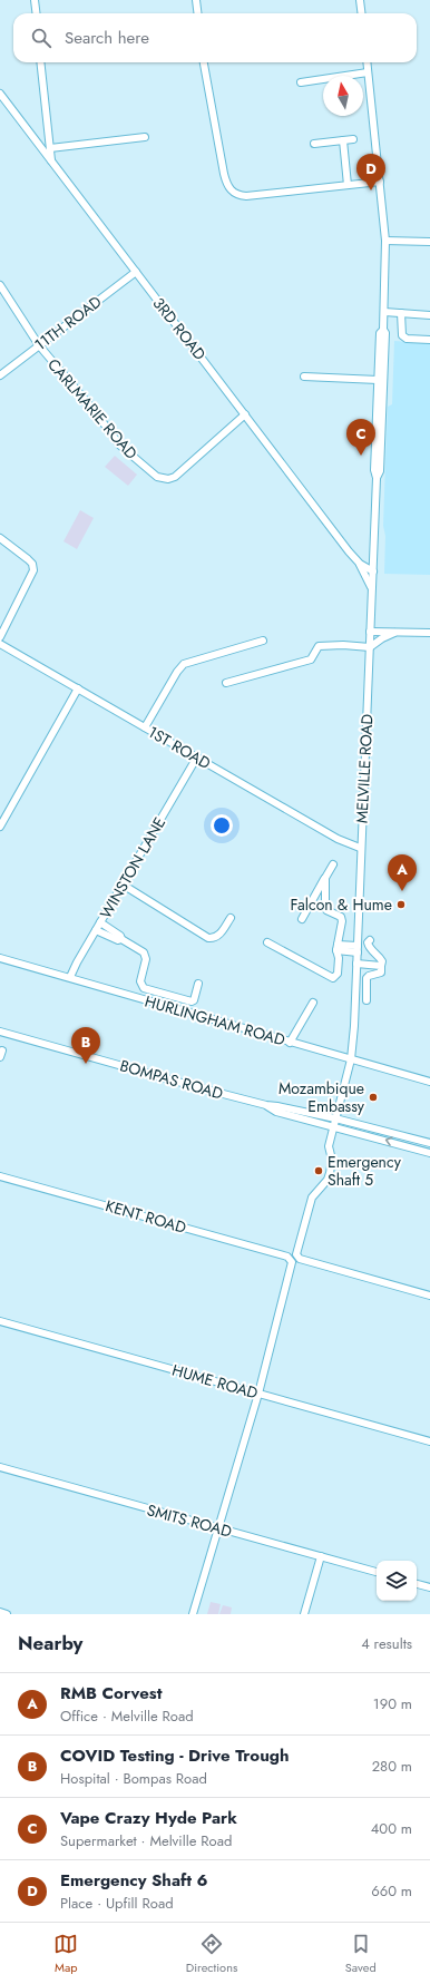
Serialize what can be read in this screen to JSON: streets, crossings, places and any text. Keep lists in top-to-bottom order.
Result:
{
  "streets": {
    "street": [
      "11TH ROAD",
      "3RD ROAD",
      "CARLMARIE ROAD",
      "1ST ROAD",
      "MELVILLE ROAD",
      "WINSTON LANE",
      "HURLINGHAM ROAD",
      "BOMPAS ROAD",
      "KENT ROAD",
      "HUME ROAD",
      "SMITS ROAD"
    ]
  },
  "crossings": [
    ["11TH ROAD", "3RD ROAD"],
    ["11TH ROAD", "CARLMARIE ROAD"],
    ["3RD ROAD", "CARLMARIE ROAD"],
    ["3RD ROAD", "MELVILLE ROAD"],
    ["1ST ROAD", "MELVILLE ROAD"],
    ["1ST ROAD", "WINSTON LANE"],
    ["MELVILLE ROAD", "HURLINGHAM ROAD"],
    ["MELVILLE ROAD", "BOMPAS ROAD"],
    ["MELVILLE ROAD", "KENT ROAD"],
    ["MELVILLE ROAD", "HUME ROAD"],
    ["MELVILLE ROAD", "SMITS ROAD"],
    ["WINSTON LANE", "HURLINGHAM ROAD"]
  ],
  "places": ["Falcon & Hume", "Mozambique Embassy", "Emergency Shaft 5"],
  "north": "top",
  "page": {
    "search": "Search here",
    "pins": [
      "D",
      "C",
      "A",
      "B"
    ],
    "heading": ["Nearby", "4 results"],
    "list": [
      {
        "mark": "A",
        "name": "RMB Corvest",
        "note": "Office · Melville Road",
        "value": "190 m"
      },
      {
        "mark": "B",
        "name": "COVID Testing - Drive Trough",
        "note": "Hospital · Bompas Road",
        "value": "280 m"
      },
      {
        "mark": "C",
        "name": "Vape Crazy Hyde Park",
        "note": "Supermarket · Melville Road",
        "value": "400 m"
      },
      {
        "mark": "D",
        "name": "Emergency Shaft 6",
        "note": "Place · Upfill Road",
        "value": "660 m"
      }
    ],
    "nav": ["Map", "Directions", "Saved"]
  }
}
